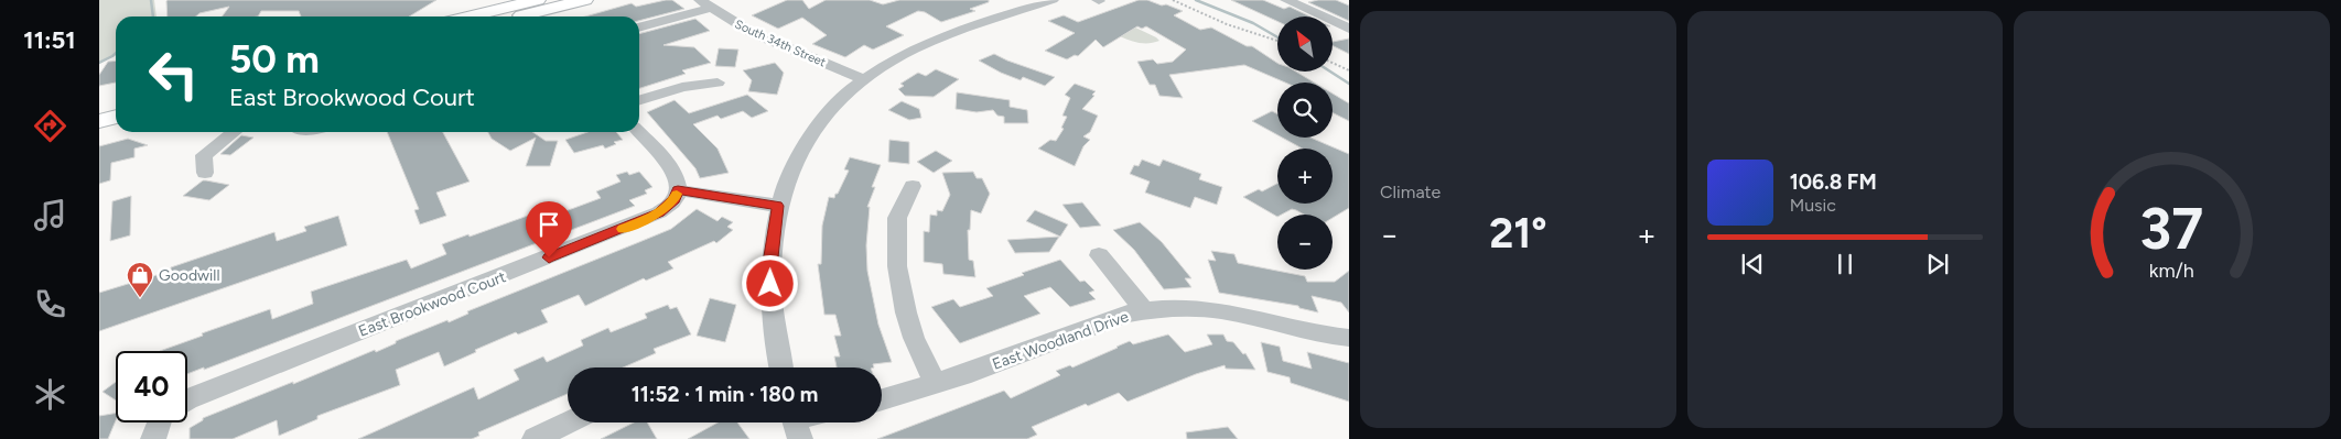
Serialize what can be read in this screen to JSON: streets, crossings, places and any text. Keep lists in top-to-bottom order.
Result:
{
  "streets": {
    "street": ["South 34th Street", "East Brookwood Court", "East Woodland Drive"]
  },
  "places": {
    "shop": ["Goodwill"]
  },
  "north": "top left",
  "page": {
    "tabs": "11:51",
    "tile": "Climate",
    "map_buttons": ["+", "−"],
    "turn": ["50 m", "East Brookwood Court"],
    "song": ["106.8 FM", "Music"],
    "heat": ["−", "21°", "+"],
    "limit": "40",
    "trip": "11:52 · 1 min · 180 m",
    "gauge": ["37", "km/h"]
  }
}
